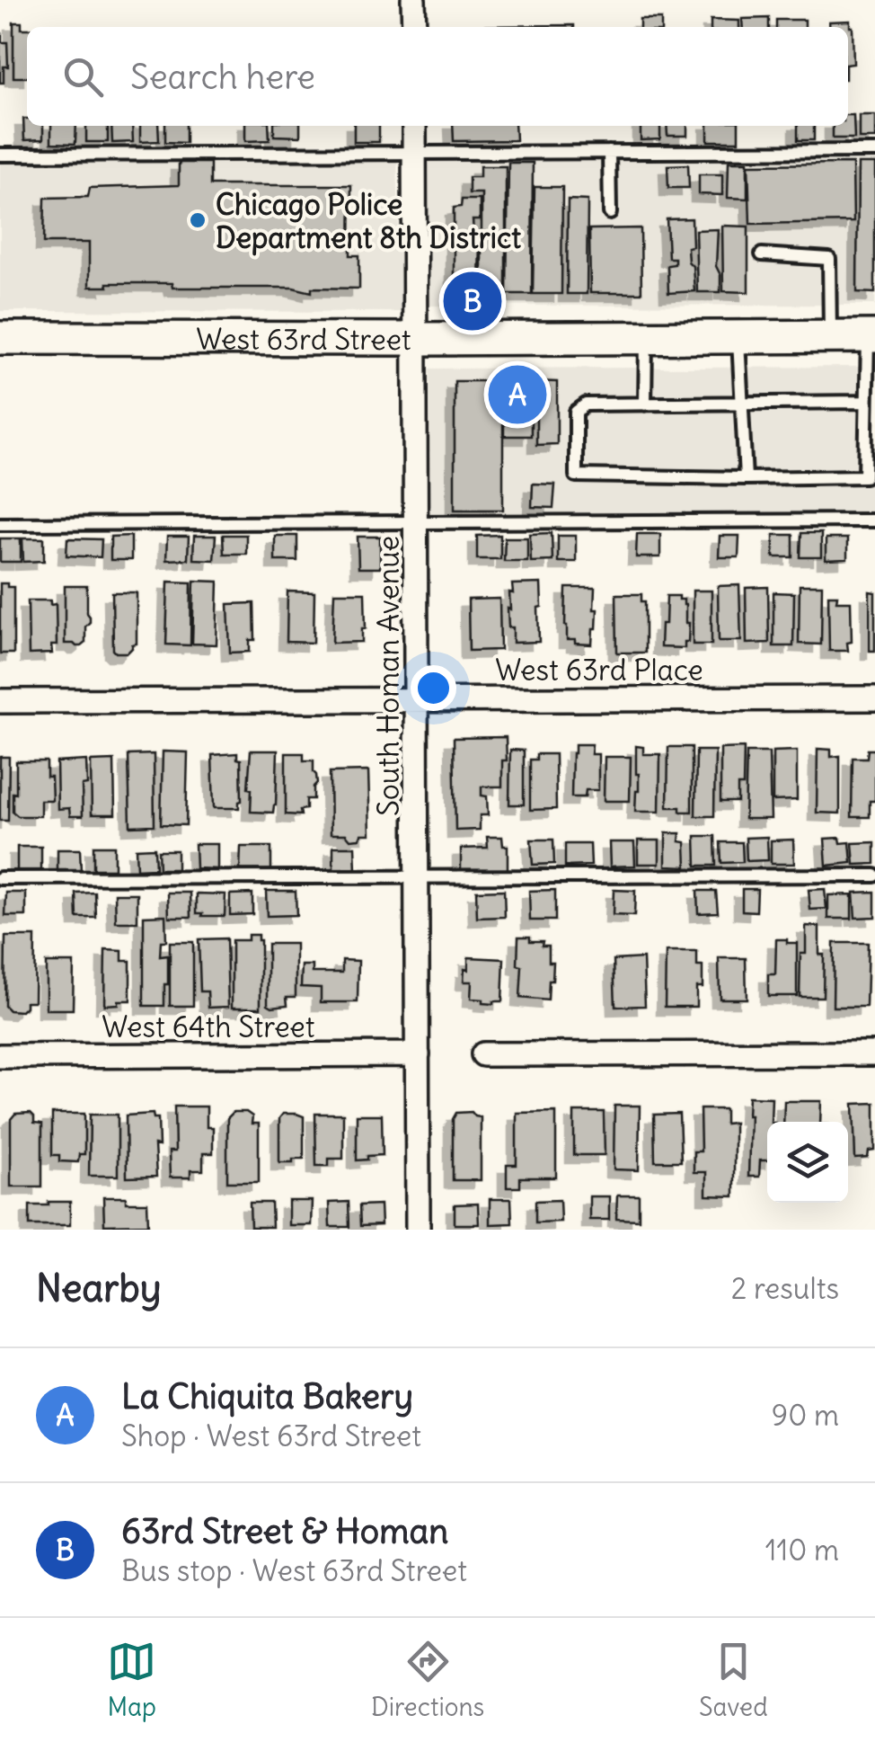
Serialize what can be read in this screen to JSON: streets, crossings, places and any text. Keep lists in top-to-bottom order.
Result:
{
  "streets": {
    "main road": ["West 63rd Street"],
    "street": ["West 63rd Place", "South Homan Avenue", "West 64th Street"]
  },
  "crossings": [
    ["West 63rd Street", "South Homan Avenue"],
    ["West 63rd Place", "South Homan Avenue"],
    ["South Homan Avenue", "West 64th Street"]
  ],
  "places": ["Chicago Police Department 8th District"],
  "page": {
    "search": "Search here",
    "pins": ["B", "A"],
    "heading": ["Nearby", "2 results"],
    "list": [
      {
        "mark": "A",
        "name": "La Chiquita Bakery",
        "note": "Shop · West 63rd Street",
        "value": "90 m"
      },
      {
        "mark": "B",
        "name": "63rd Street & Homan",
        "note": "Bus stop · West 63rd Street",
        "value": "110 m"
      }
    ],
    "nav": ["Map", "Directions", "Saved"]
  }
}
